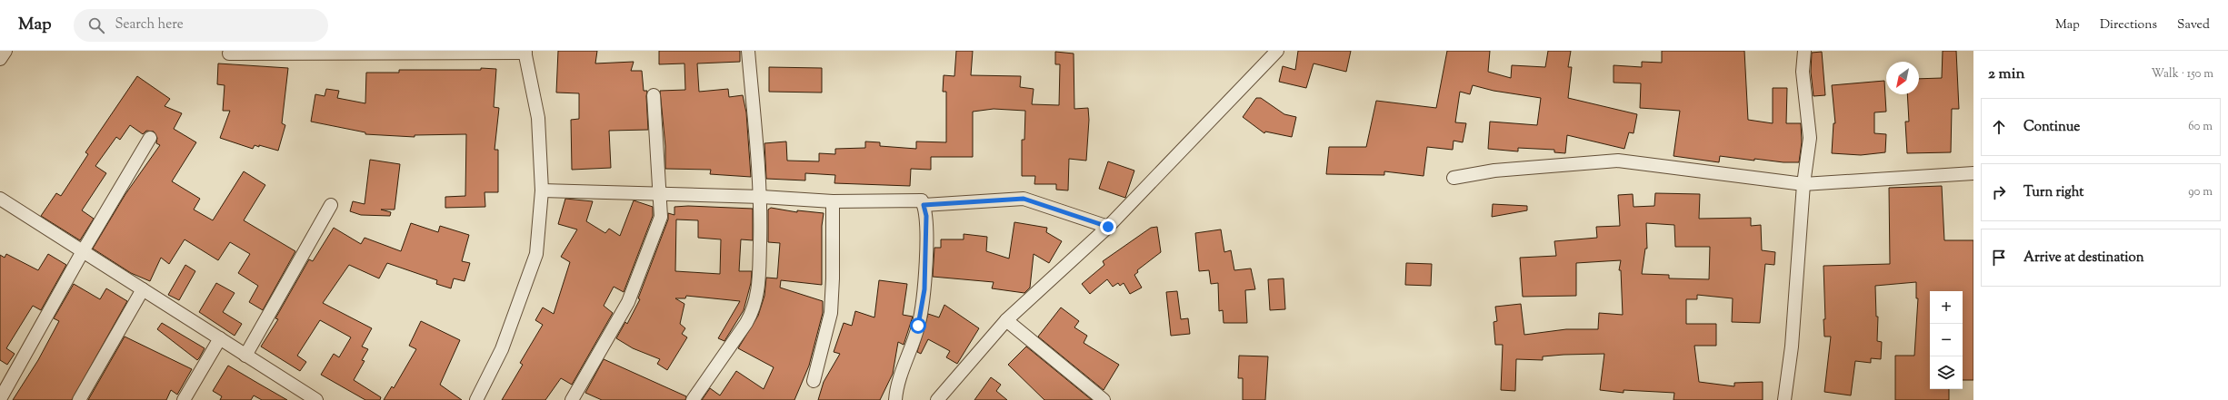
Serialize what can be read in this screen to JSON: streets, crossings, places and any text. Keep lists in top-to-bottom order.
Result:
{
  "north": "bottom left",
  "page": {
    "header": "Map",
    "search": "Search here",
    "nav": ["Map", "Directions", "Saved"],
    "heading": ["2 min", "Walk · 150 m"],
    "list": [
      ["Continue", "60 m"],
      ["Turn right", "90 m"],
      "Arrive at destination"
    ],
    "map_buttons": ["+", "−"]
  }
}
